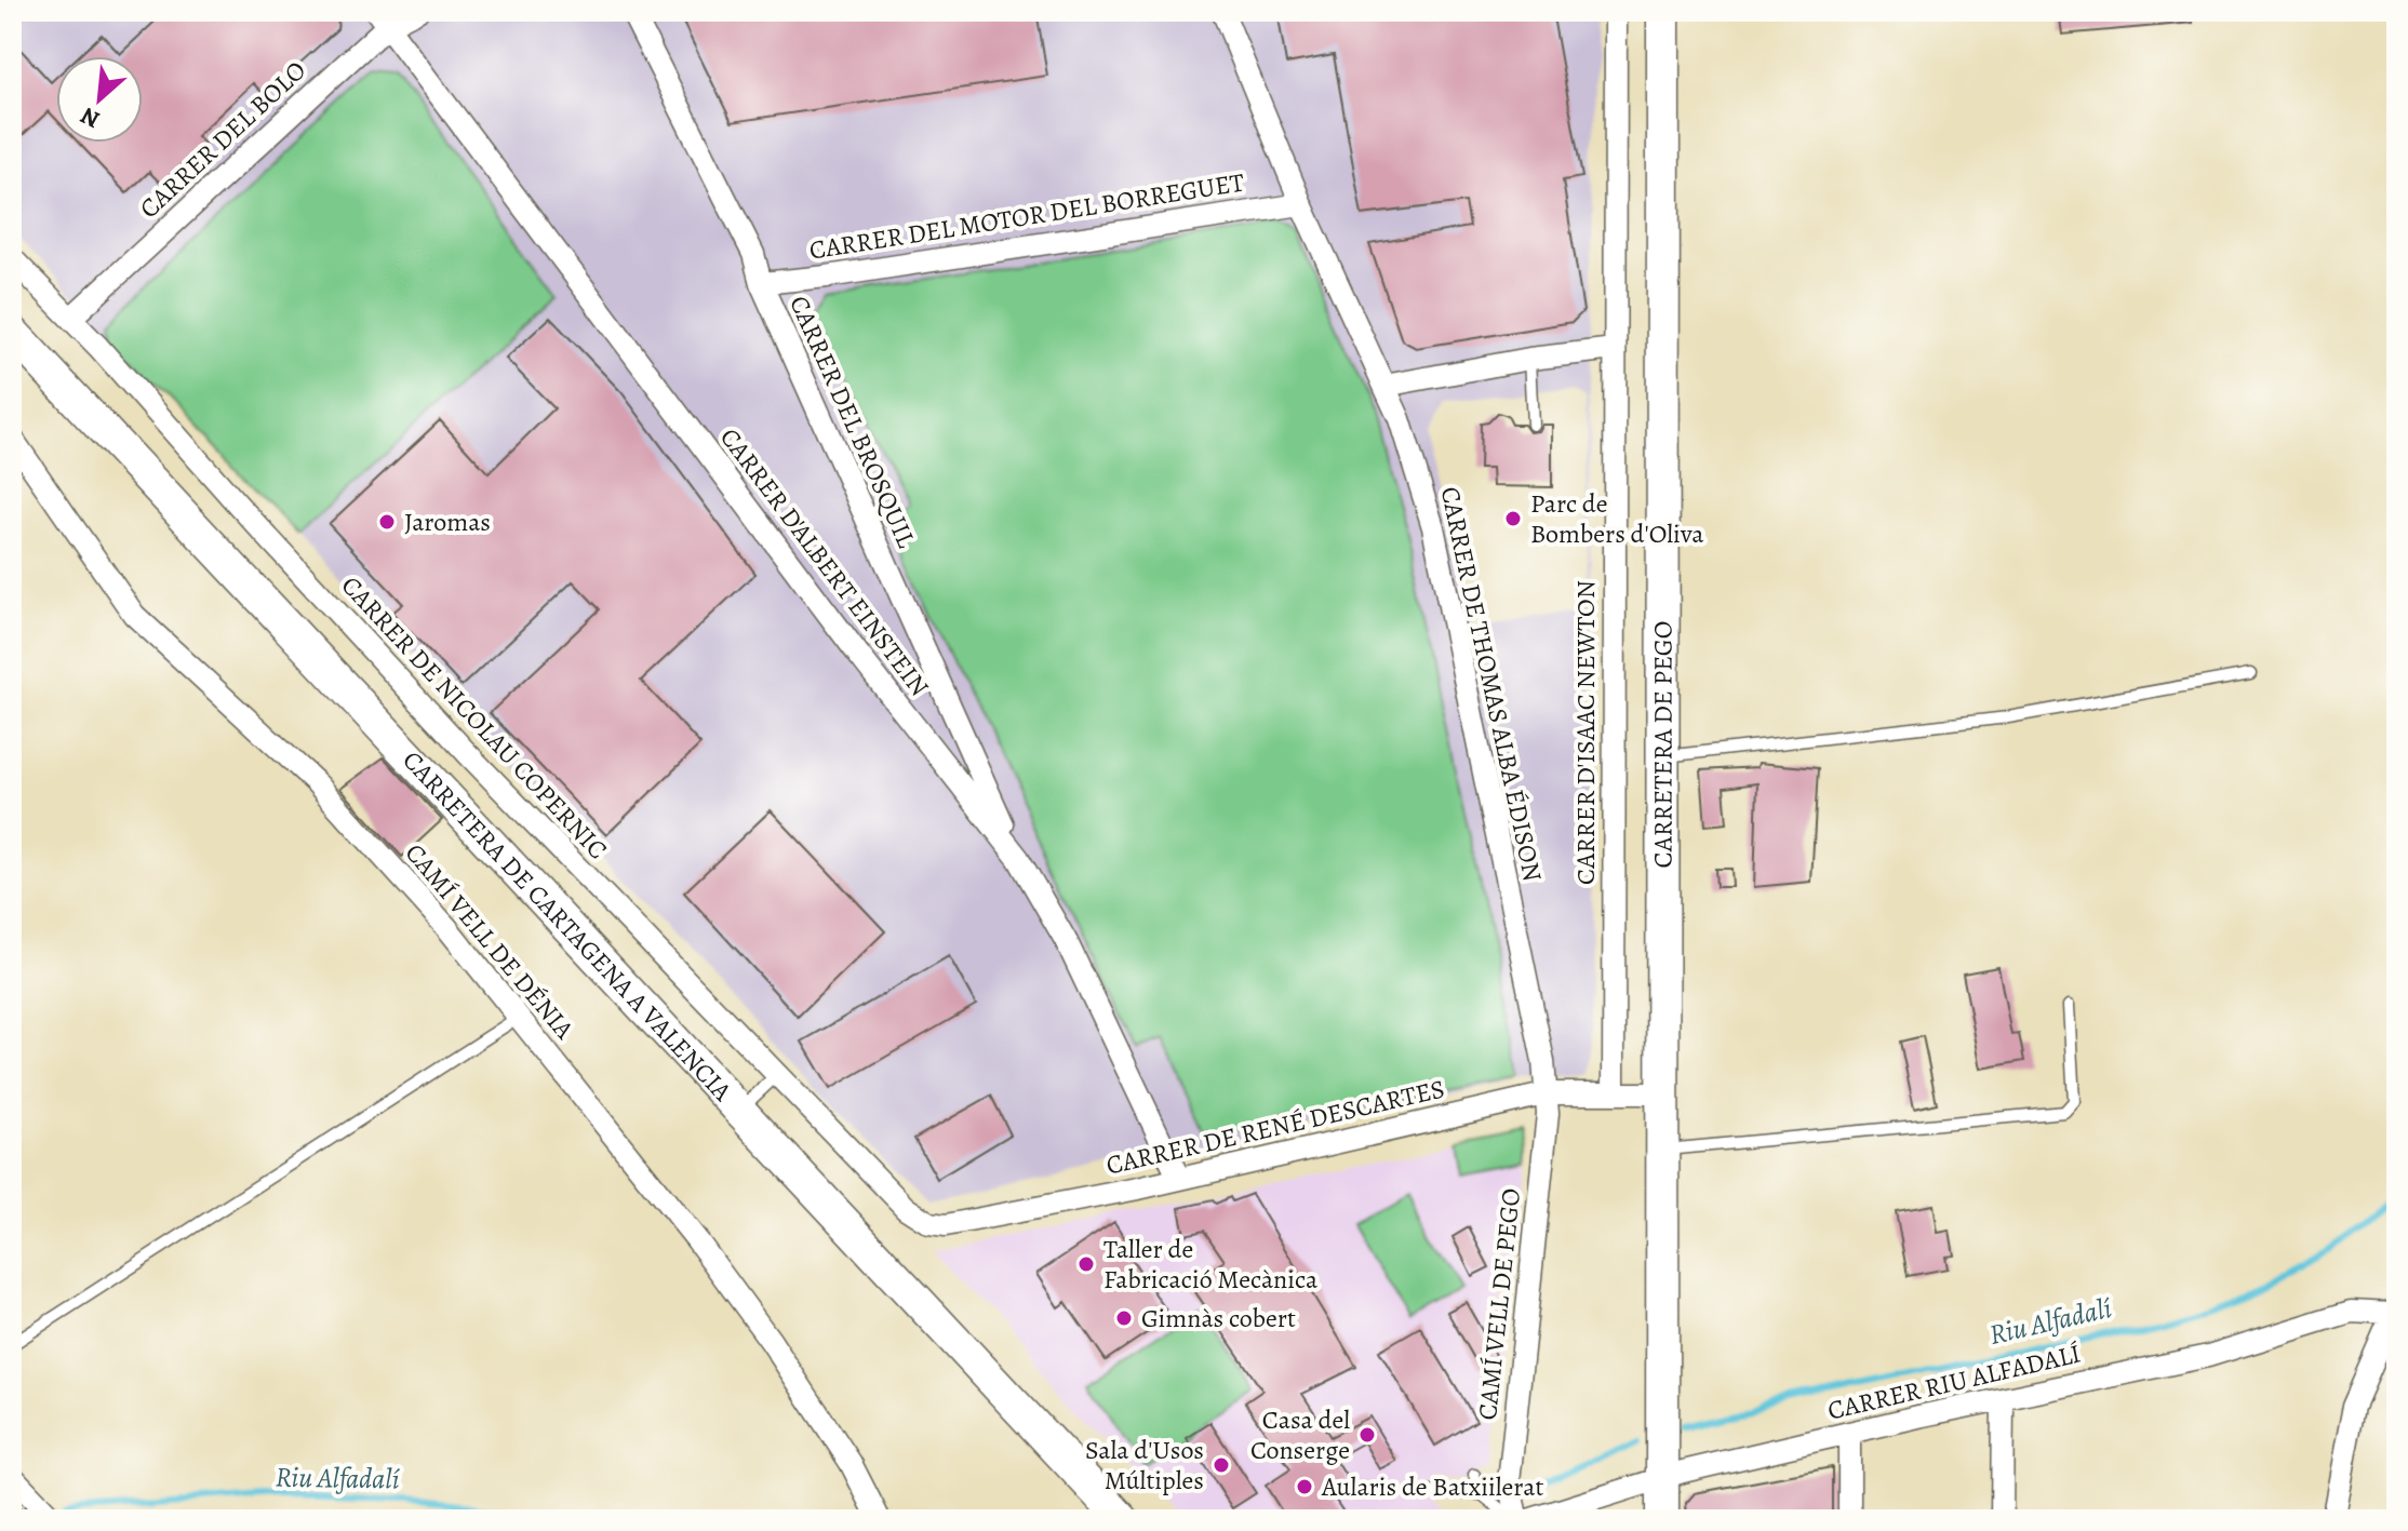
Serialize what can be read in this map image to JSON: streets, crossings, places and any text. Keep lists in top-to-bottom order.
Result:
{
  "streets": {
    "main road": ["CARRETERA DE PEGO", "CARRETERA DE CARTAGENA A VALENCIA"],
    "street": [
      "CARRER DEL BOLO",
      "CARRER DEL MOTOR DEL BORREGUET",
      "CARRER DEL BROSQUIL",
      "CARRER D'ALBERT EINSTEIN",
      "CARRER DE THOMAS ALBA ÉDISON",
      "CARRER DE NICOLAU COPERNIC",
      "CARRER D'ISAAC NEWTON",
      "CAMÍ VELL DE DÉNIA",
      "CARRER DE RENÉ DESCARTES",
      "CAMÍ VELL DE PEGO",
      "CARRER RIU ALFADALÍ"
    ]
  },
  "crossings": [
    ["CARRER DEL BOLO", "CARRER D'ALBERT EINSTEIN"],
    ["CARRER DEL BOLO", "CARRER DE NICOLAU COPERNIC"],
    ["CARRER DEL MOTOR DEL BORREGUET", "CARRER DEL BROSQUIL"],
    ["CARRER DEL MOTOR DEL BORREGUET", "CARRER DE THOMAS ALBA ÉDISON"],
    ["CARRER DEL BROSQUIL", "CARRER D'ALBERT EINSTEIN"],
    ["CARRER D'ALBERT EINSTEIN", "CARRER DE RENÉ DESCARTES"],
    ["CARRER DE THOMAS ALBA ÉDISON", "CARRER DE RENÉ DESCARTES"],
    ["CARRER DE THOMAS ALBA ÉDISON", "CAMÍ VELL DE PEGO"],
    ["CARRER DE NICOLAU COPERNIC", "CARRER DE RENÉ DESCARTES"],
    ["CARRER D'ISAAC NEWTON", "CARRER DE RENÉ DESCARTES"],
    ["CARRETERA DE PEGO", "CARRER DE RENÉ DESCARTES"],
    ["CARRETERA DE PEGO", "CARRER RIU ALFADALÍ"],
    ["CARRER DE RENÉ DESCARTES", "CAMÍ VELL DE PEGO"]
  ],
  "water": ["Riu Alfadalí"],
  "places": [
    "Parc de Bombers d'Oliva",
    "Jaromas",
    "Taller de Fabricació Mecànica",
    "Gimnàs cobert",
    "Casa del Conserge",
    "Sala d'Usos Múltiples",
    "Aularis de Batxiilerat"
  ],
  "north": "bottom left"
}
